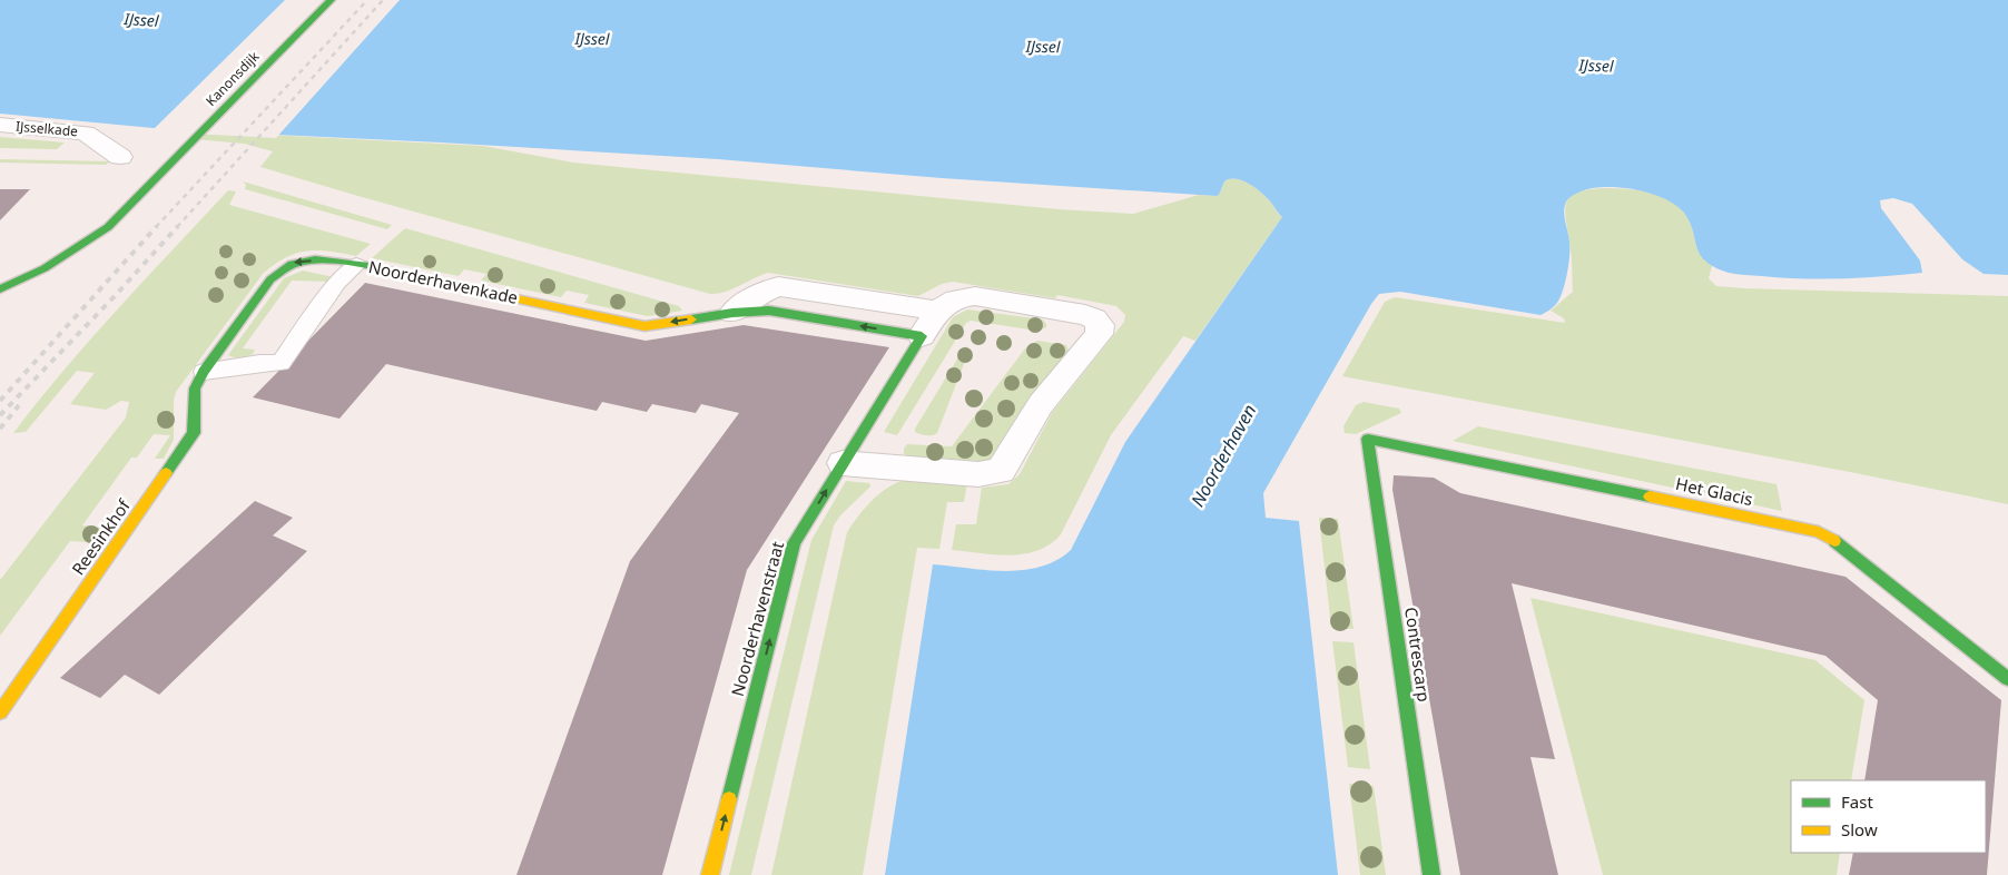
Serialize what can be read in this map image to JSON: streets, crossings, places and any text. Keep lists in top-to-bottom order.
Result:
{
  "streets": {
    "street": [
      "Kanonsdijk",
      "IJsselkade",
      "Noorderhavenkade",
      "Het Glacis",
      "Reesinkhof",
      "Noorderhavenstraat",
      "Contrescarp"
    ]
  },
  "crossings": [
    ["Noorderhavenkade", "Reesinkhof"],
    ["Noorderhavenkade", "Noorderhavenstraat"],
    ["Het Glacis", "Contrescarp"]
  ],
  "one_way": ["Noorderhavenkade", "Noorderhavenstraat"],
  "water": ["IJssel", "Noorderhaven"],
  "legend": ["Fast", "Slow"]
}
